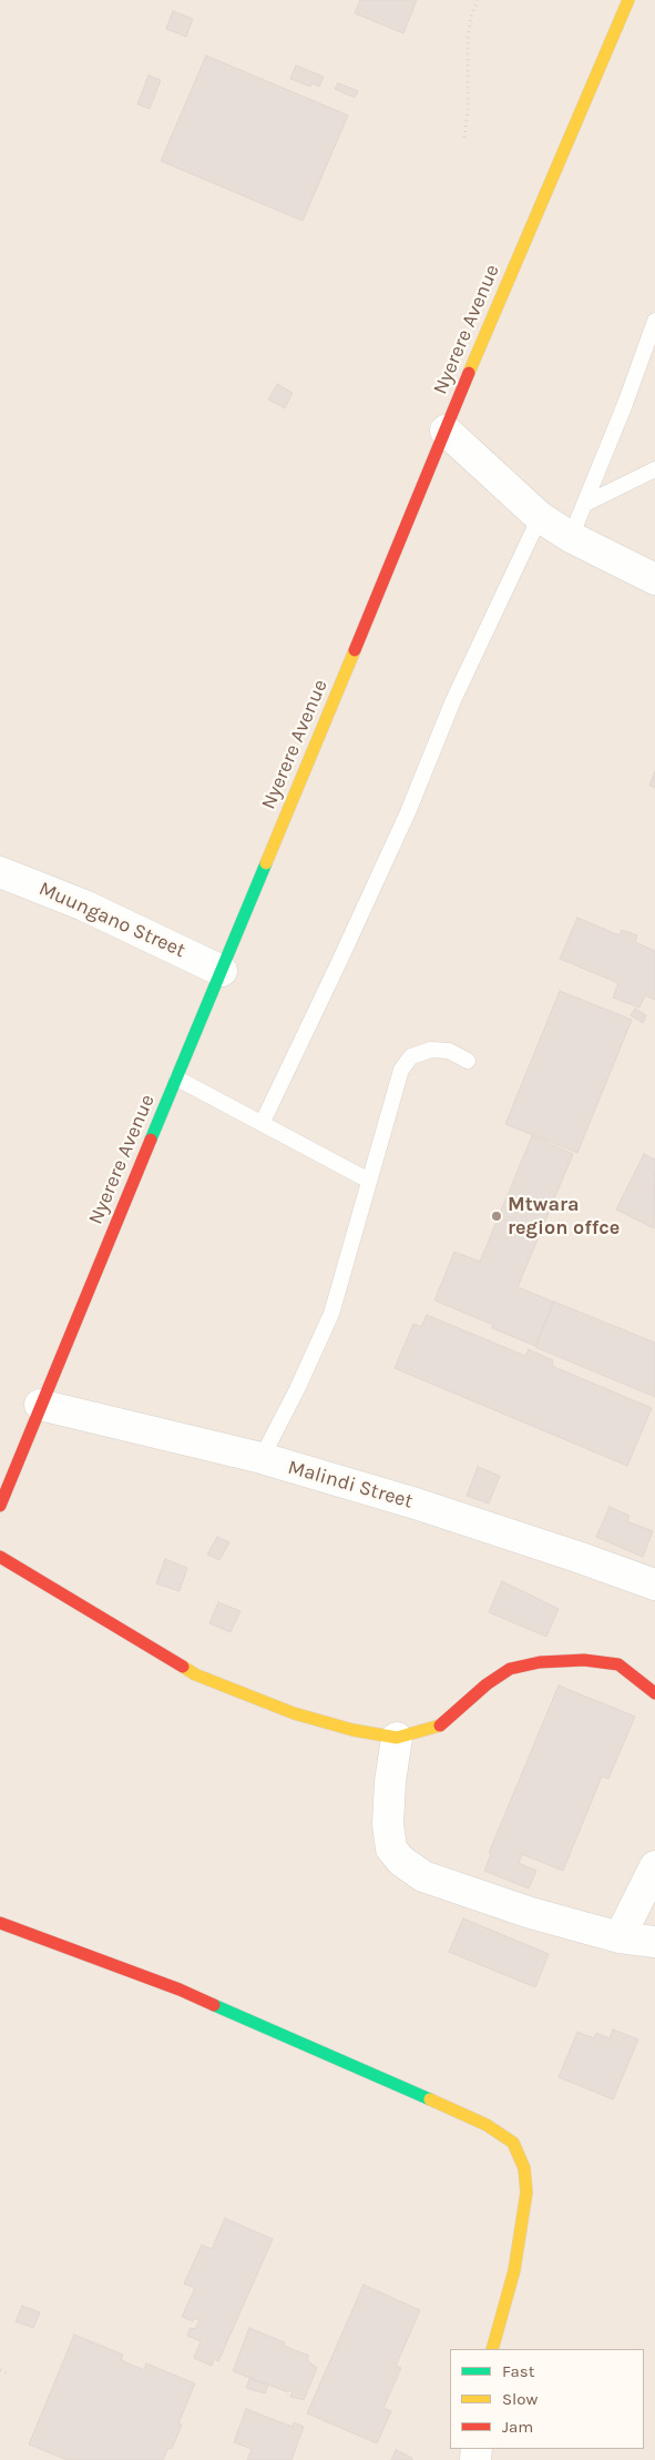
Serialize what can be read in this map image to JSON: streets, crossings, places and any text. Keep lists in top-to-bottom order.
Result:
{
  "streets": {
    "street": ["Nyerere Avenue", "Muungano Street", "Malindi Street"]
  },
  "crossings": [
    ["Nyerere Avenue", "Muungano Street"],
    ["Nyerere Avenue", "Malindi Street"]
  ],
  "places": ["Mtwara region offce"],
  "legend": ["Fast", "Slow", "Jam"]
}
